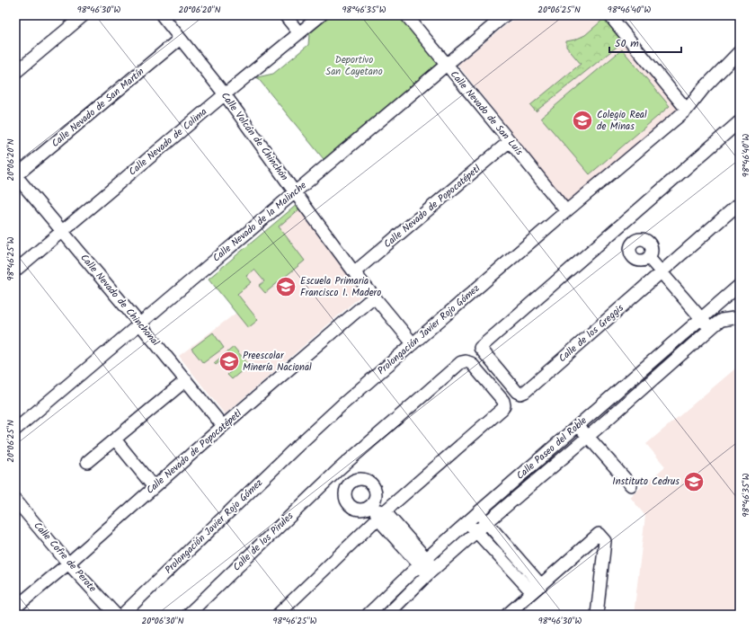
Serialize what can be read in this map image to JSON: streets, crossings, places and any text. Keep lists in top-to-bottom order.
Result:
{
  "streets": {
    "street": [
      "Calle Nevado de San Martín",
      "Calle Nevado de San Luis",
      "Calle Volcán de Chinchón",
      "Calle Nevado de Colima",
      "Calle Nevado de Popocatépetl",
      "Calle Nevado de la Malinche",
      "Calle Nevado de Chinchonal",
      "Prolongación Javier Rojo Gómez",
      "Calle de los Greggis",
      "Calle Paseo del Roble",
      "Calle de los Pirules",
      "Calle Cofre de Perote"
    ]
  },
  "crossings": [
    ["Calle Nevado de San Martín", "Calle Volcán de Chinchón"],
    ["Calle Nevado de San Martín", "Calle Nevado de Chinchonal"],
    ["Calle Nevado de San Luis", "Calle Nevado de Popocatépetl"],
    ["Calle Nevado de San Luis", "Calle Nevado de la Malinche"],
    ["Calle Nevado de San Luis", "Prolongación Javier Rojo Gómez"],
    ["Calle Volcán de Chinchón", "Calle Nevado de Colima"],
    ["Calle Volcán de Chinchón", "Calle Nevado de Popocatépetl"],
    ["Calle Volcán de Chinchón", "Calle Nevado de la Malinche"],
    ["Calle Volcán de Chinchón", "Prolongación Javier Rojo Gómez"],
    ["Calle Nevado de Colima", "Calle Nevado de Chinchonal"],
    ["Calle Nevado de Popocatépetl", "Calle Nevado de Chinchonal"],
    ["Calle Nevado de Popocatépetl", "Calle Cofre de Perote"],
    ["Calle Nevado de la Malinche", "Calle Nevado de Chinchonal"]
  ],
  "parks": ["Deportivo San Cayetano"],
  "places": {
    "school or university": [
      "Colegio Real de Minas",
      "Escuela Primaria Francisco I. Madero",
      "Preescolar Minería Nacional",
      "Instituto Cedrus"
    ]
  },
  "scale_bar": "50 m",
  "coordinates": [
    "98°46'30\"W",
    "20°06'20\"N",
    "98°46'35\"W",
    "20°06'25\"N",
    "98°46'40\"W",
    "98°46'25\"W",
    "20°06'30\"N"
  ]
}
